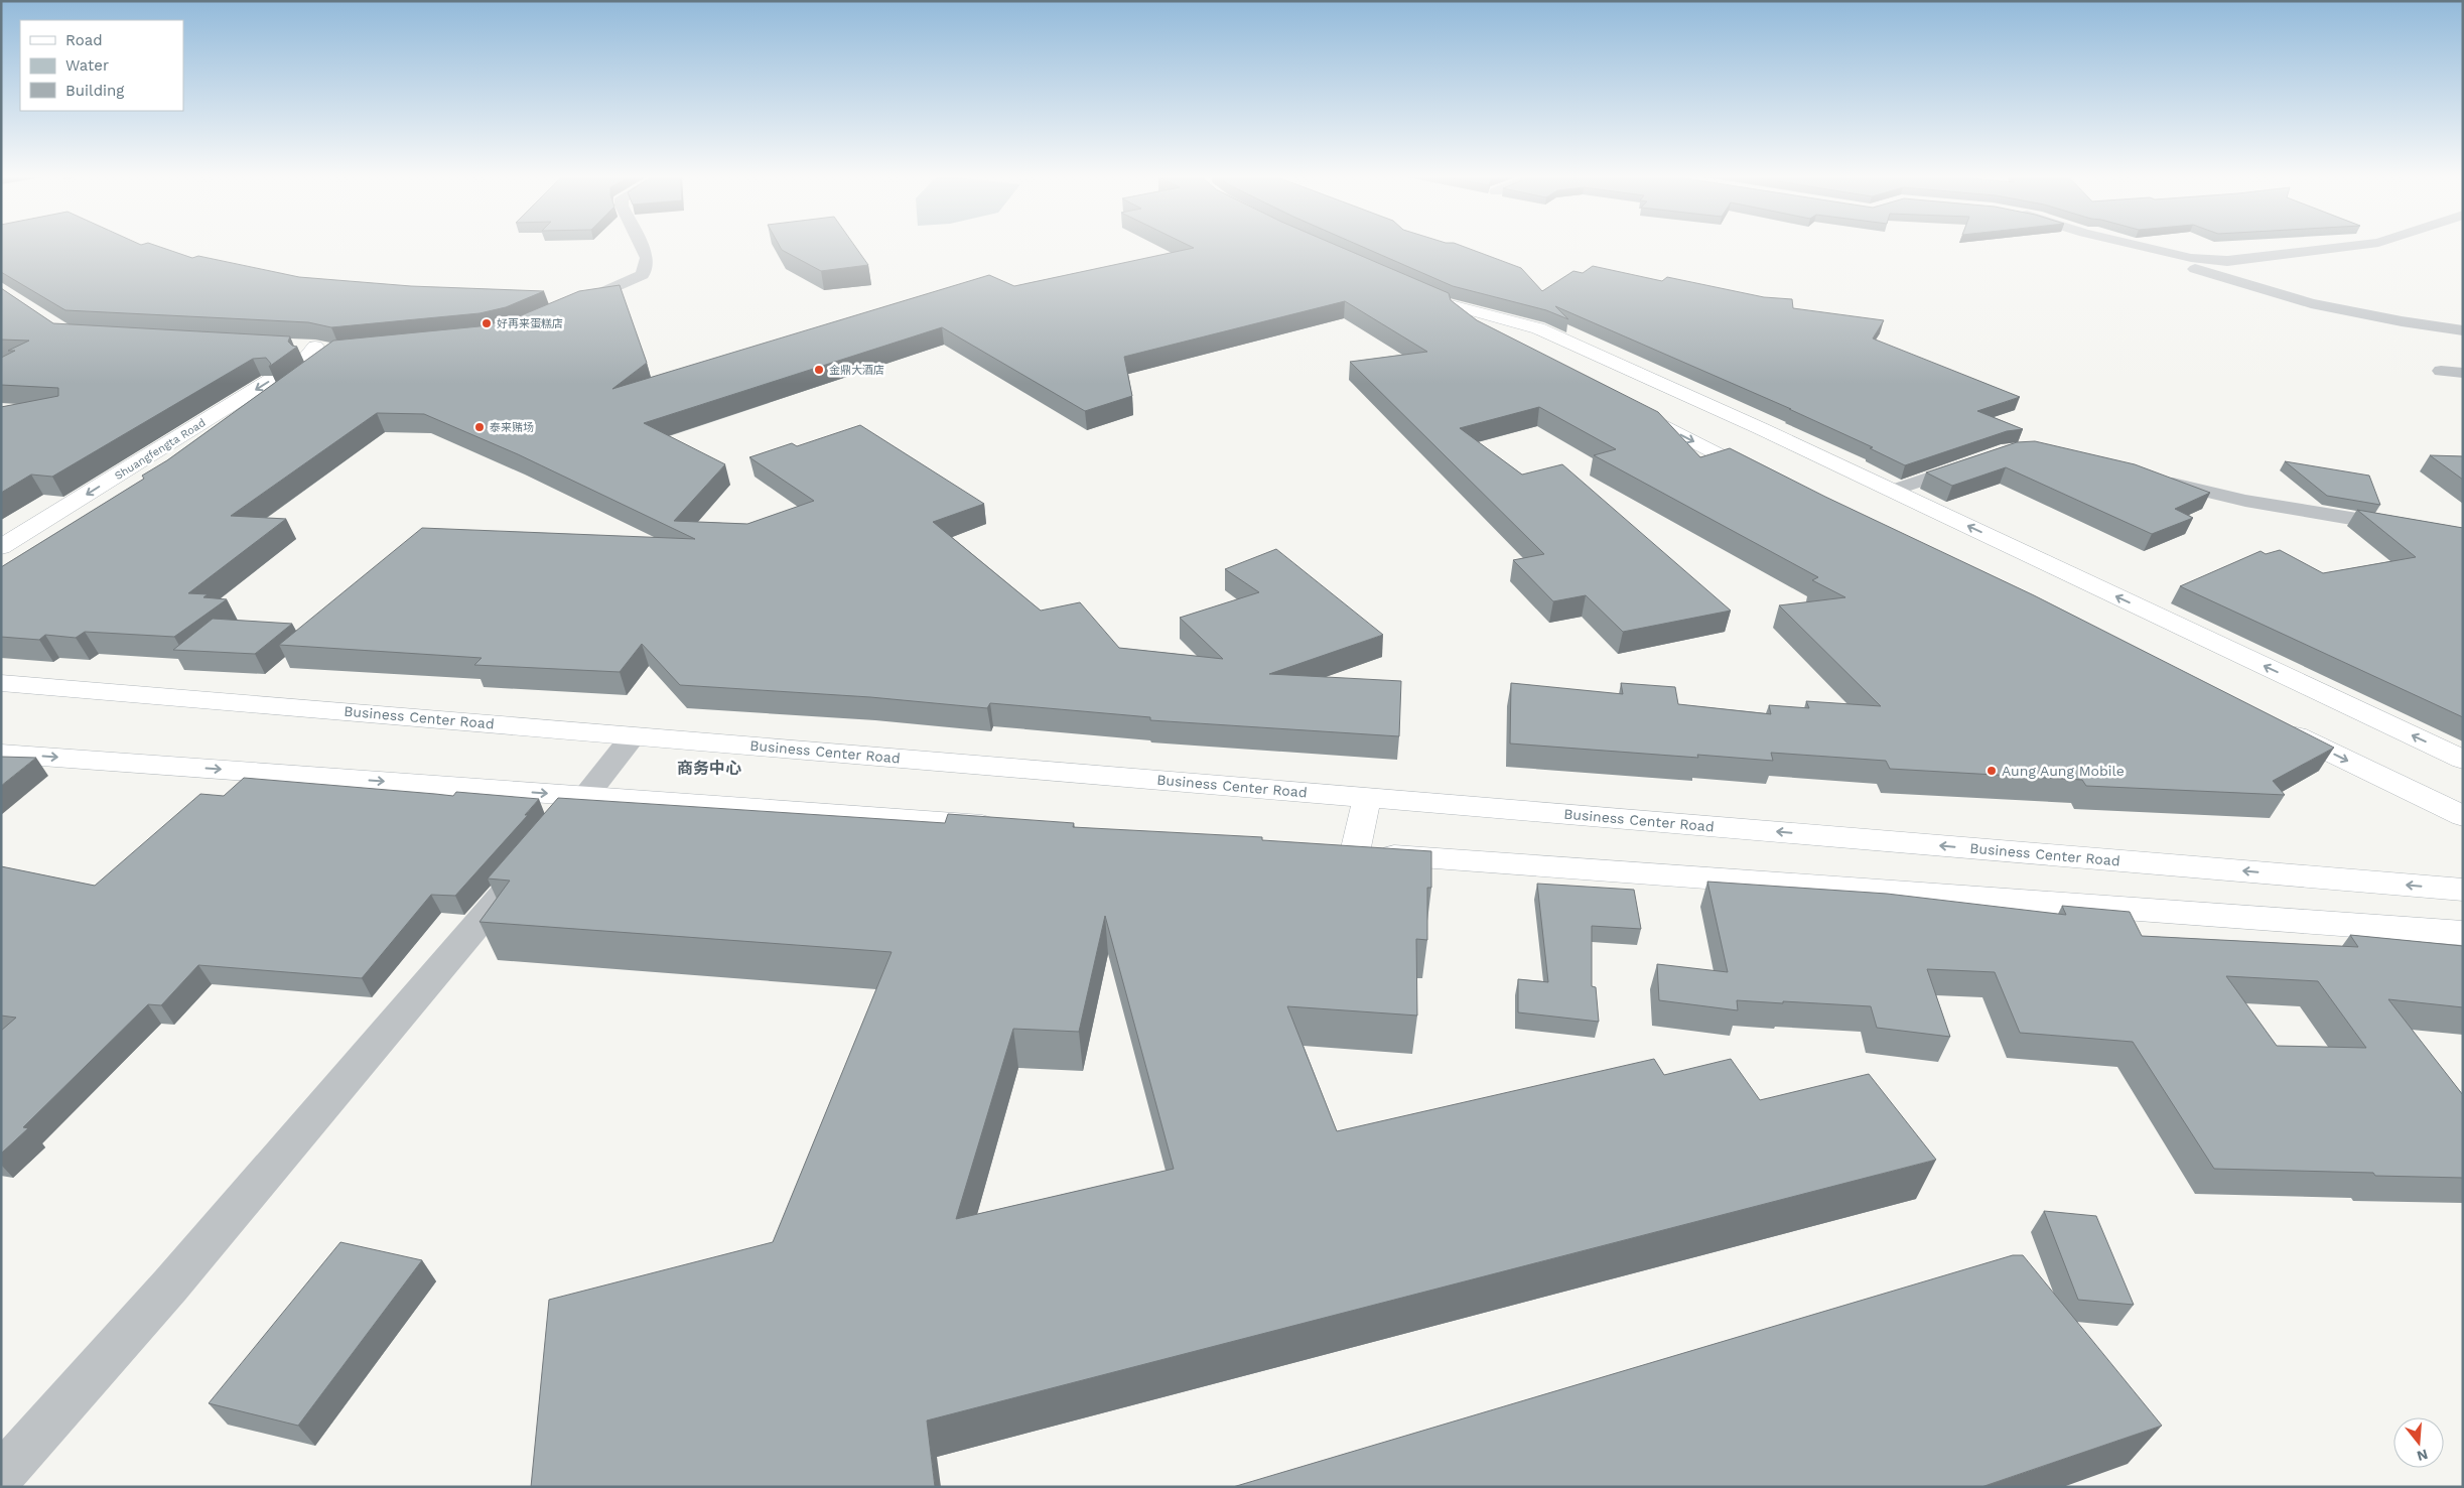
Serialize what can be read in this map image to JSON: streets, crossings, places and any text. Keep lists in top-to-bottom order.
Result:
{
  "streets": {
    "main road": ["Shuangfengta Road", "Business Center Road"]
  },
  "districts": ["商务中心"],
  "places": [
    "好再来蛋糕店",
    "金鼎大酒店",
    "泰来赌场",
    "Aung Aung Mobile"
  ],
  "legend": ["Road", "Water", "Building"],
  "north": "bottom"
}
